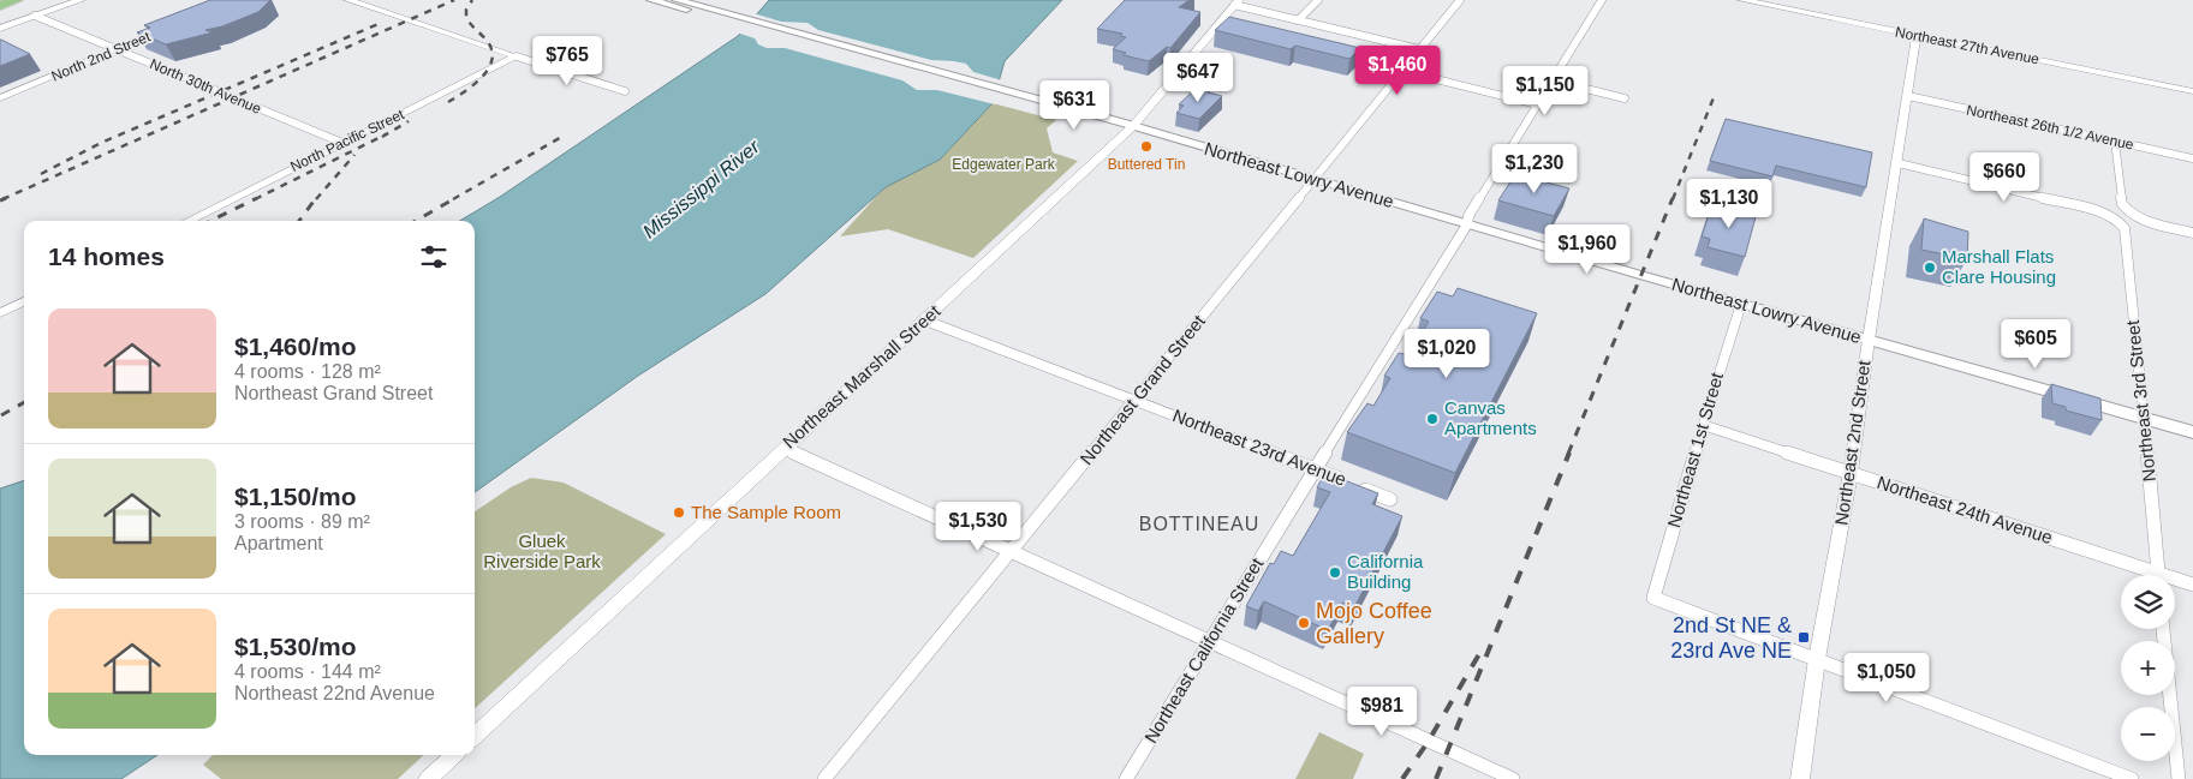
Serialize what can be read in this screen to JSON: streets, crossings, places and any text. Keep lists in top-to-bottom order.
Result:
{
  "streets": {
    "main road": ["Northeast Lowry Avenue"],
    "street": [
      "Northeast 27th Avenue",
      "North 2nd Street",
      "North 30th Avenue",
      "Northeast 26th 1/2 Avenue",
      "North Pacific Street",
      "Northeast Marshall Street",
      "Northeast Grand Street",
      "Northeast 3rd Street",
      "Northeast 2nd Street",
      "Northeast 23rd Avenue",
      "Northeast 1st Street",
      "Northeast 24th Avenue",
      "Northeast California Street"
    ]
  },
  "crossings": [
    ["Northeast 27th Avenue", "Northeast 2nd Street"],
    ["North 2nd Street", "North 30th Avenue"],
    ["North 30th Avenue", "North Pacific Street"],
    ["Northeast 26th 1/2 Avenue", "Northeast 2nd Street"],
    ["Northeast Lowry Avenue", "Northeast Marshall Street"],
    ["Northeast Lowry Avenue", "Northeast Grand Street"],
    ["Northeast Lowry Avenue", "Northeast 3rd Street"],
    ["Northeast Lowry Avenue", "Northeast 2nd Street"],
    ["Northeast Lowry Avenue", "Northeast 1st Street"],
    ["Northeast Lowry Avenue", "Northeast California Street"],
    ["Northeast Marshall Street", "Northeast 23rd Avenue"],
    ["Northeast Grand Street", "Northeast 23rd Avenue"],
    ["Northeast 3rd Street", "Northeast 2nd Street"],
    ["Northeast 2nd Street", "Northeast 1st Street"],
    ["Northeast 2nd Street", "Northeast 24th Avenue"],
    ["Northeast 23rd Avenue", "Northeast California Street"],
    ["Northeast 1st Street", "Northeast 24th Avenue"]
  ],
  "districts": ["BOTTINEAU"],
  "water": ["Mississippi River"],
  "parks": ["Edgewater Park", "Gluek Riverside Park"],
  "places": {
    "other": [
      "Buttered Tin",
      "Marshall Flats Clare Housing",
      "Canvas Apartments",
      "The Sample Room",
      "California Building",
      "Mojo Coffee Gallery"
    ],
    "transit": ["2nd St NE & 23rd Ave NE"]
  },
  "page": {
    "price": [
      "$765",
      "$1,460",
      "$647",
      "$1,150",
      "$631",
      "$1,230",
      "$660",
      "$1,130",
      "$1,960",
      "$605",
      "$1,020",
      "$1,530",
      "$1,050",
      "$981"
    ],
    "heading": "14 homes",
    "list": [
      {
        "name": "$1,460/mo",
        "note": "4 rooms · 128 m² · Northeast Grand Street"
      },
      {
        "name": "$1,150/mo",
        "note": "3 rooms · 89 m² · Apartment"
      },
      {
        "name": "$1,530/mo",
        "note": "4 rooms · 144 m² · Northeast 22nd Avenue"
      }
    ],
    "map_buttons": ["+", "−"]
  }
}
